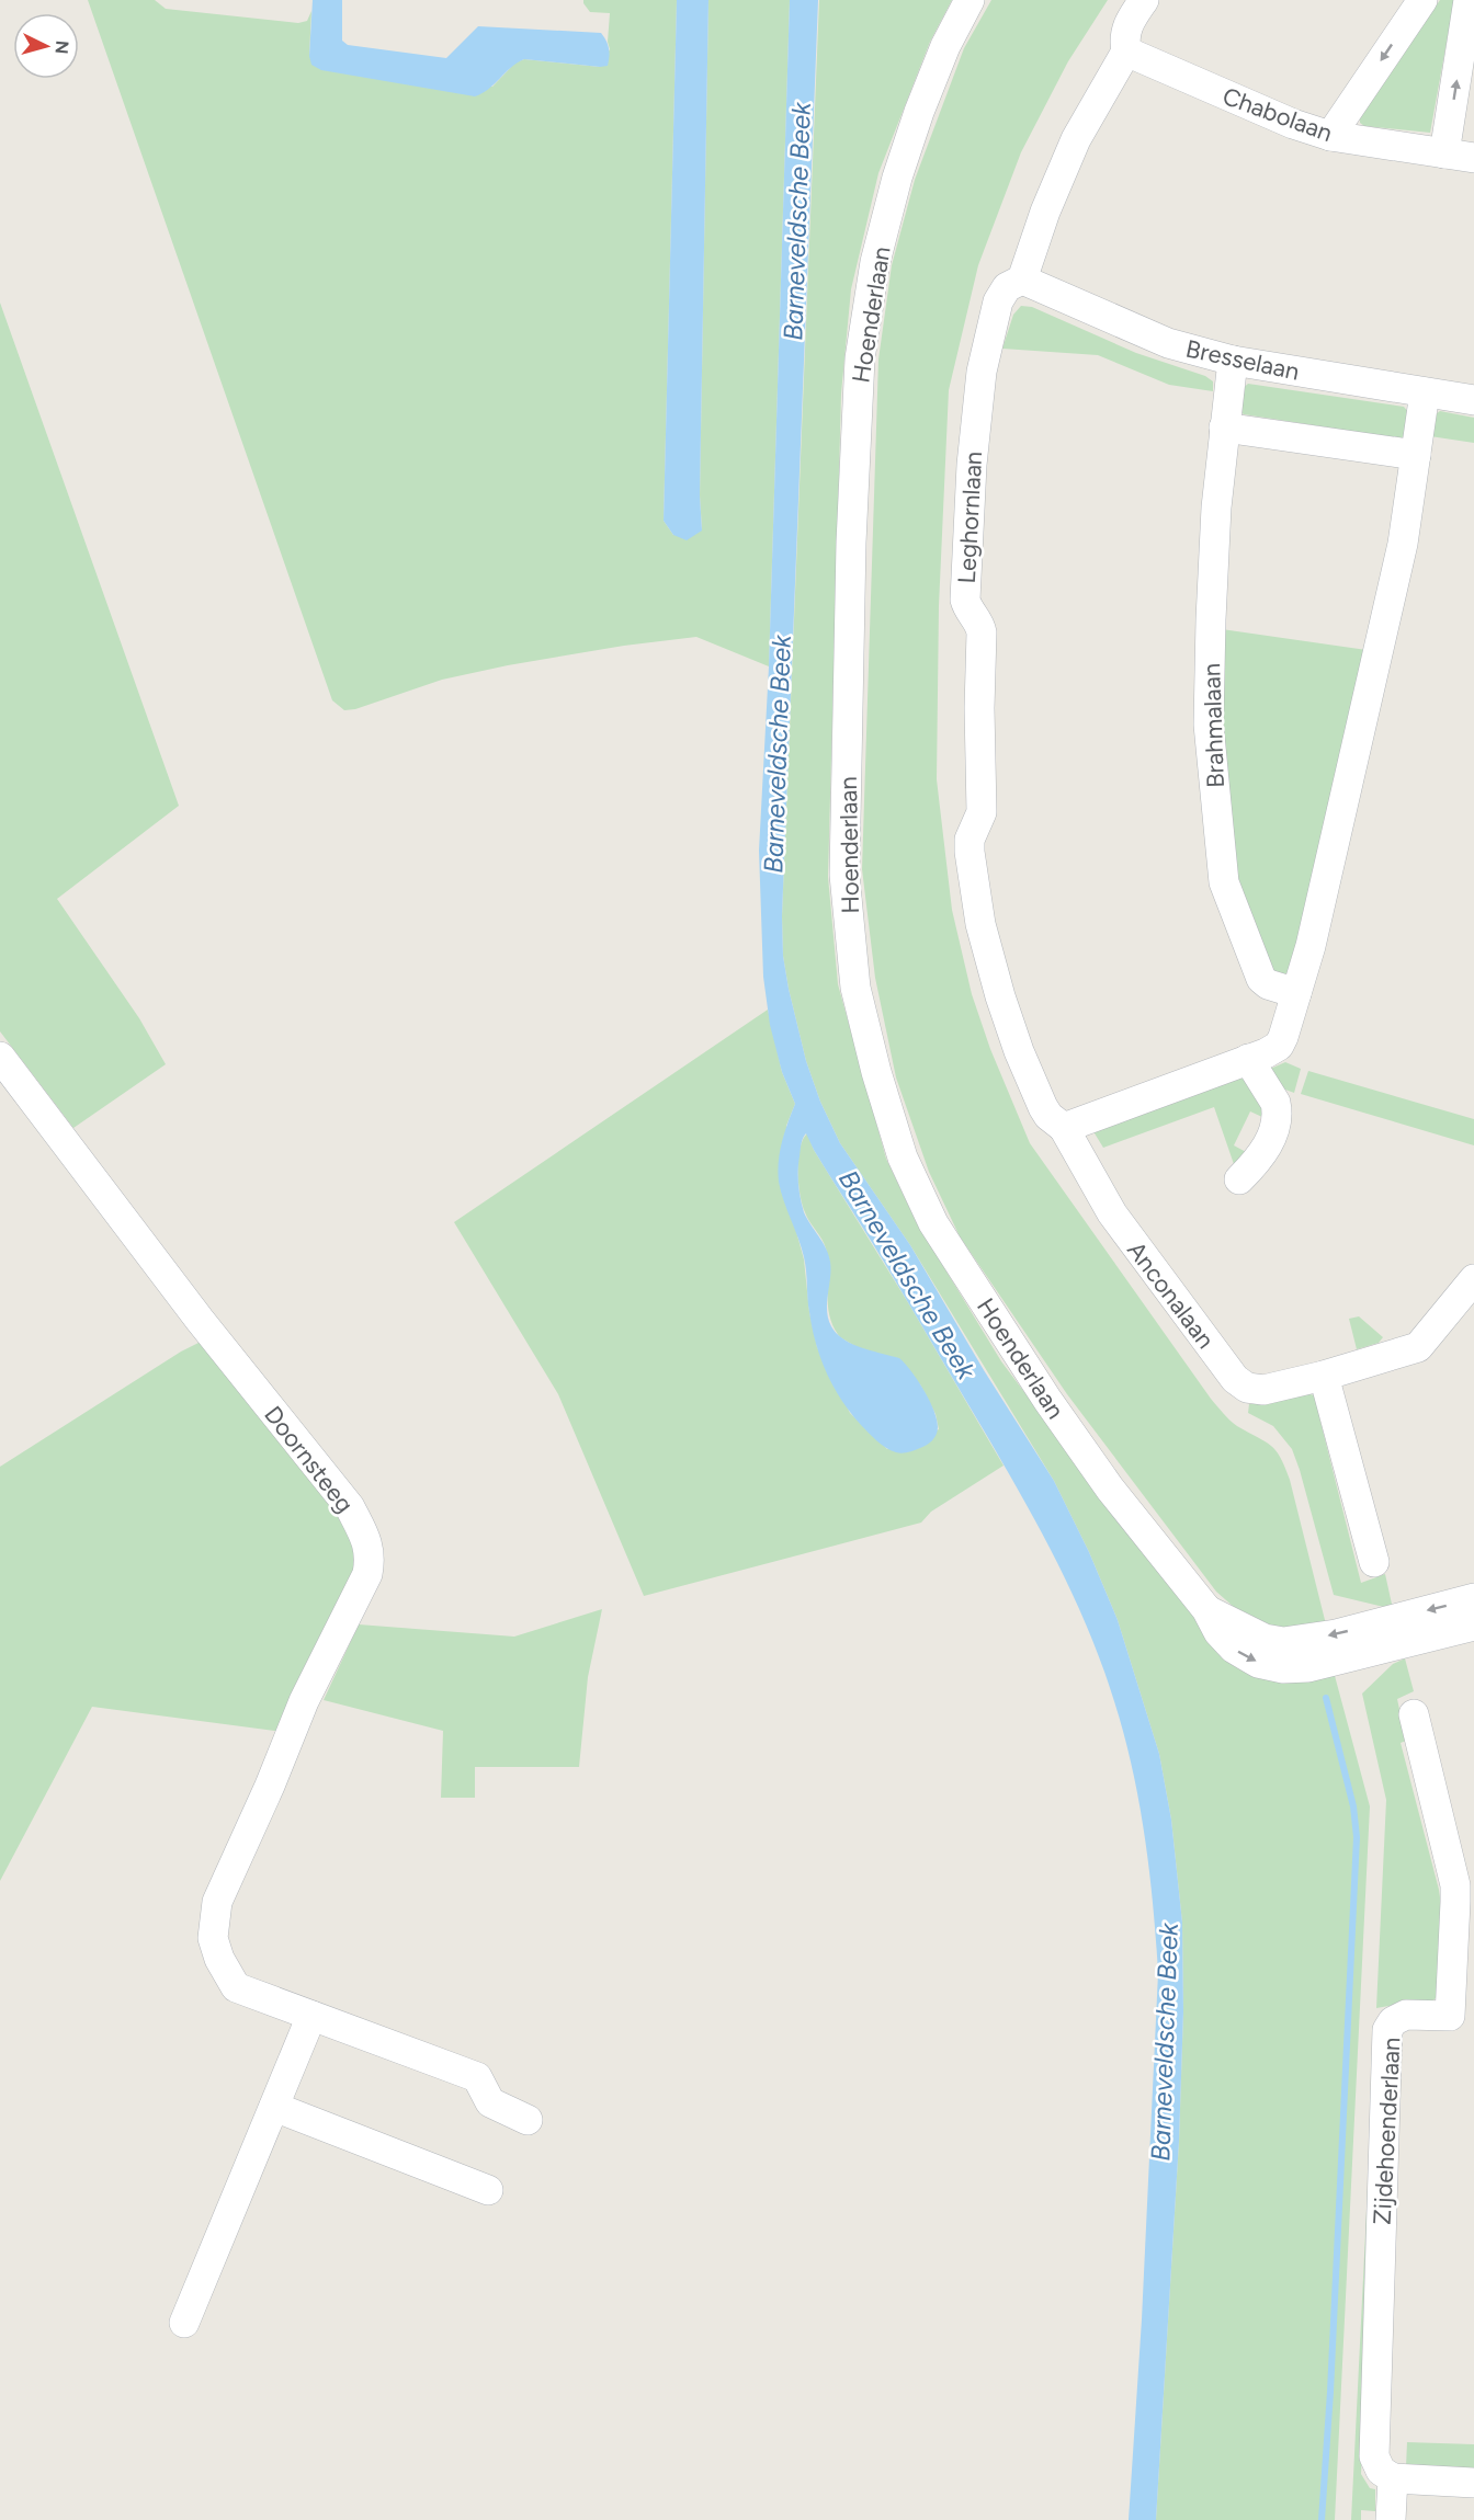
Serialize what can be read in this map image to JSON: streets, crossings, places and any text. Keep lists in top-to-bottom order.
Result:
{
  "streets": {
    "street": [
      "Chabolaan",
      "Hoenderlaan",
      "Bresselaan",
      "Leghornlaan",
      "Brahmalaan",
      "Anconalaan",
      "Doornsteeg",
      "Zijdehoenderlaan"
    ]
  },
  "crossings": [
    ["Chabolaan", "Leghornlaan"],
    ["Bresselaan", "Leghornlaan"],
    ["Bresselaan", "Brahmalaan"],
    ["Leghornlaan", "Anconalaan"]
  ],
  "water": ["Barneveldsche Beek"],
  "north": "right"
}
